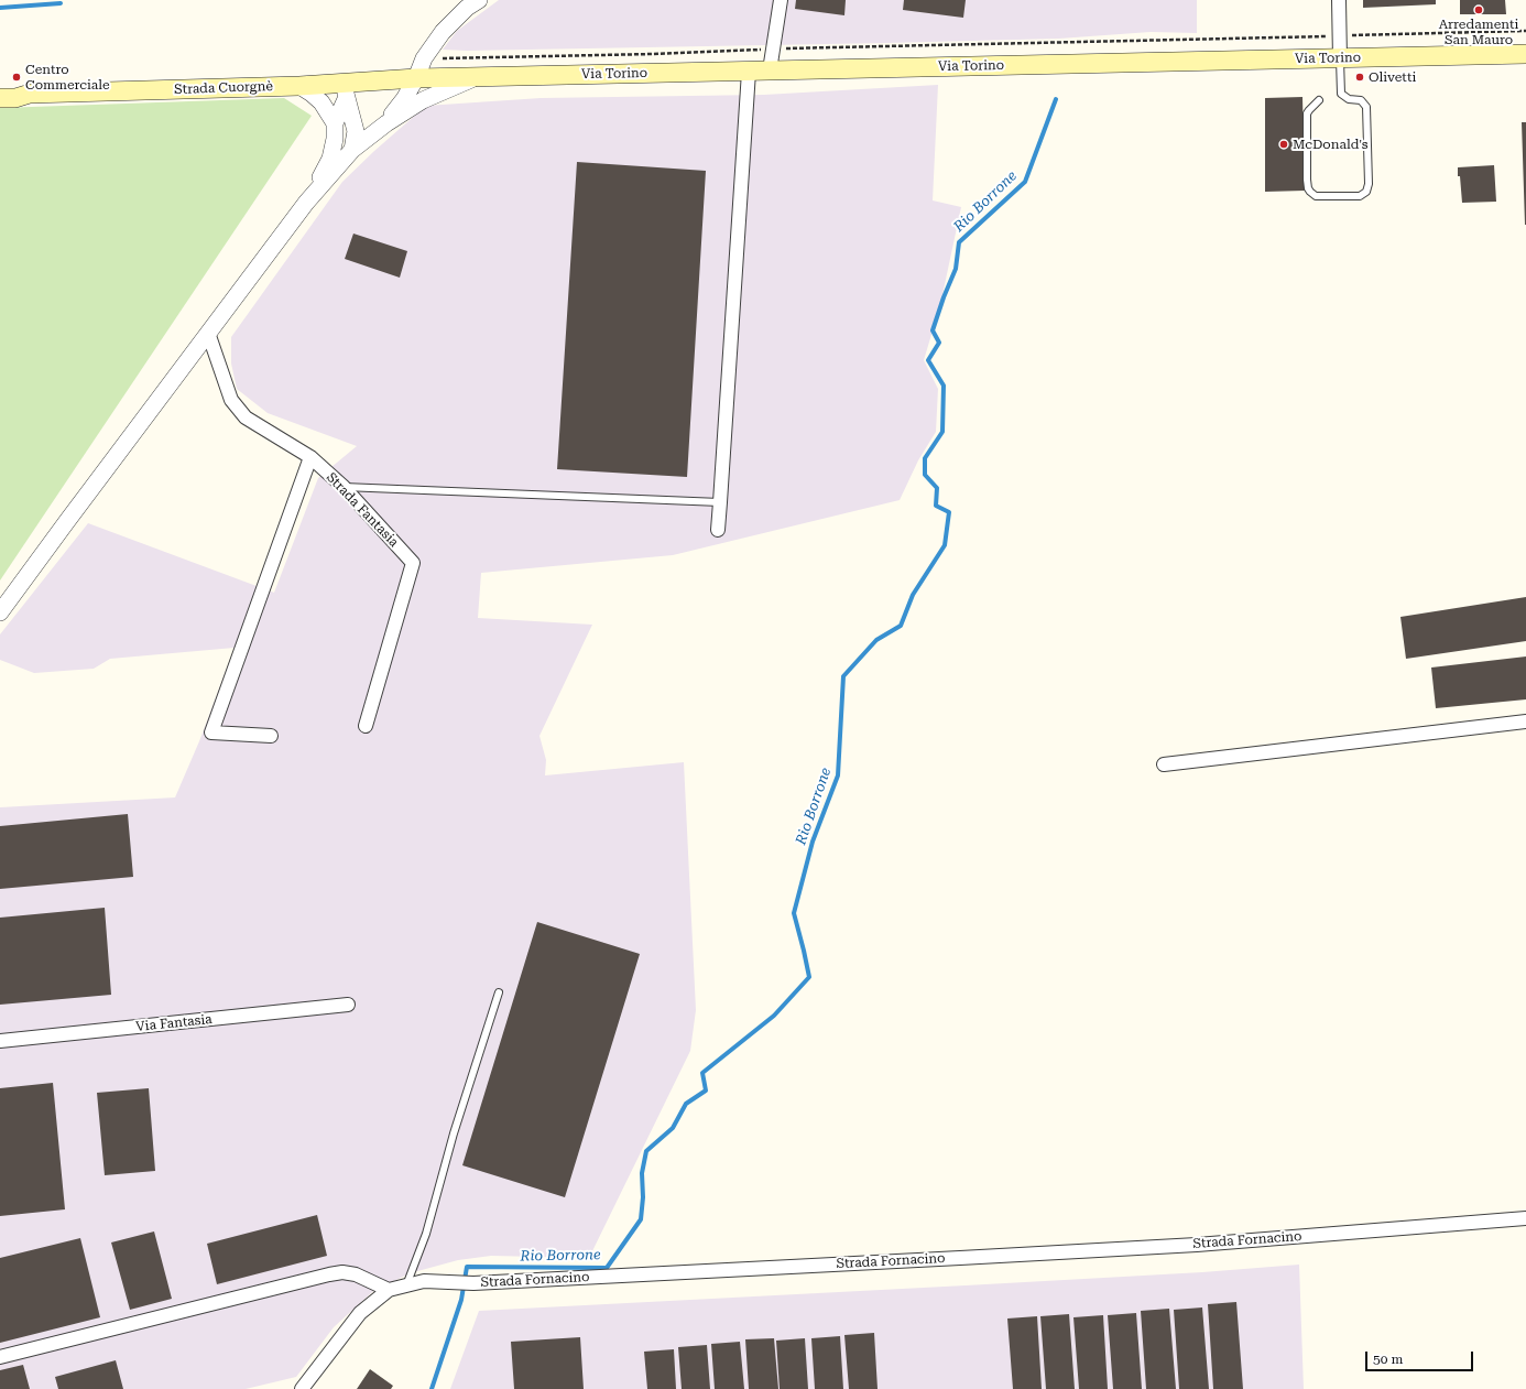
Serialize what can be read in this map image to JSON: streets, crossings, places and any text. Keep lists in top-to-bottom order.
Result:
{
  "streets": {
    "main road": ["Via Torino", "Strada Cuorgnè"],
    "street": ["Strada Fantasia", "Via Fantasia", "Strada Fornacino"]
  },
  "crossings": [
    ["Via Torino", "Strada Cuorgnè"]
  ],
  "water": ["Rio Borrone"],
  "places": [
    "Arredamenti San Mauro",
    "Centro Commerciale",
    "Olivetti",
    "McDonald's"
  ],
  "scale_bar": "50 m"
}
